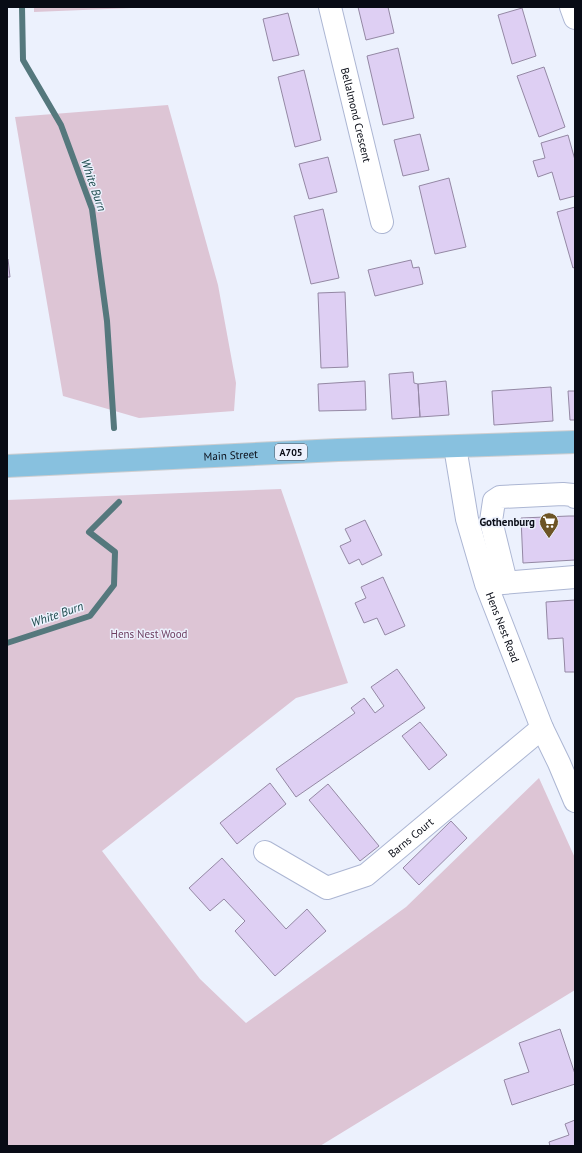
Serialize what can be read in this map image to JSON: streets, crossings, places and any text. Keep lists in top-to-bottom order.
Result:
{
  "streets": {
    "main road": ["A705", "Main Street"],
    "street": ["Bellalmond Crescent", "Hens Nest Road", "Barns Court"]
  },
  "crossings": [
    ["Main Street", "Hens Nest Road"],
    ["Hens Nest Road", "Barns Court"]
  ],
  "water": ["White Burn"],
  "parks": ["Hens Nest Wood"],
  "places": {
    "supermarket": ["Gothenburg"]
  }
}
